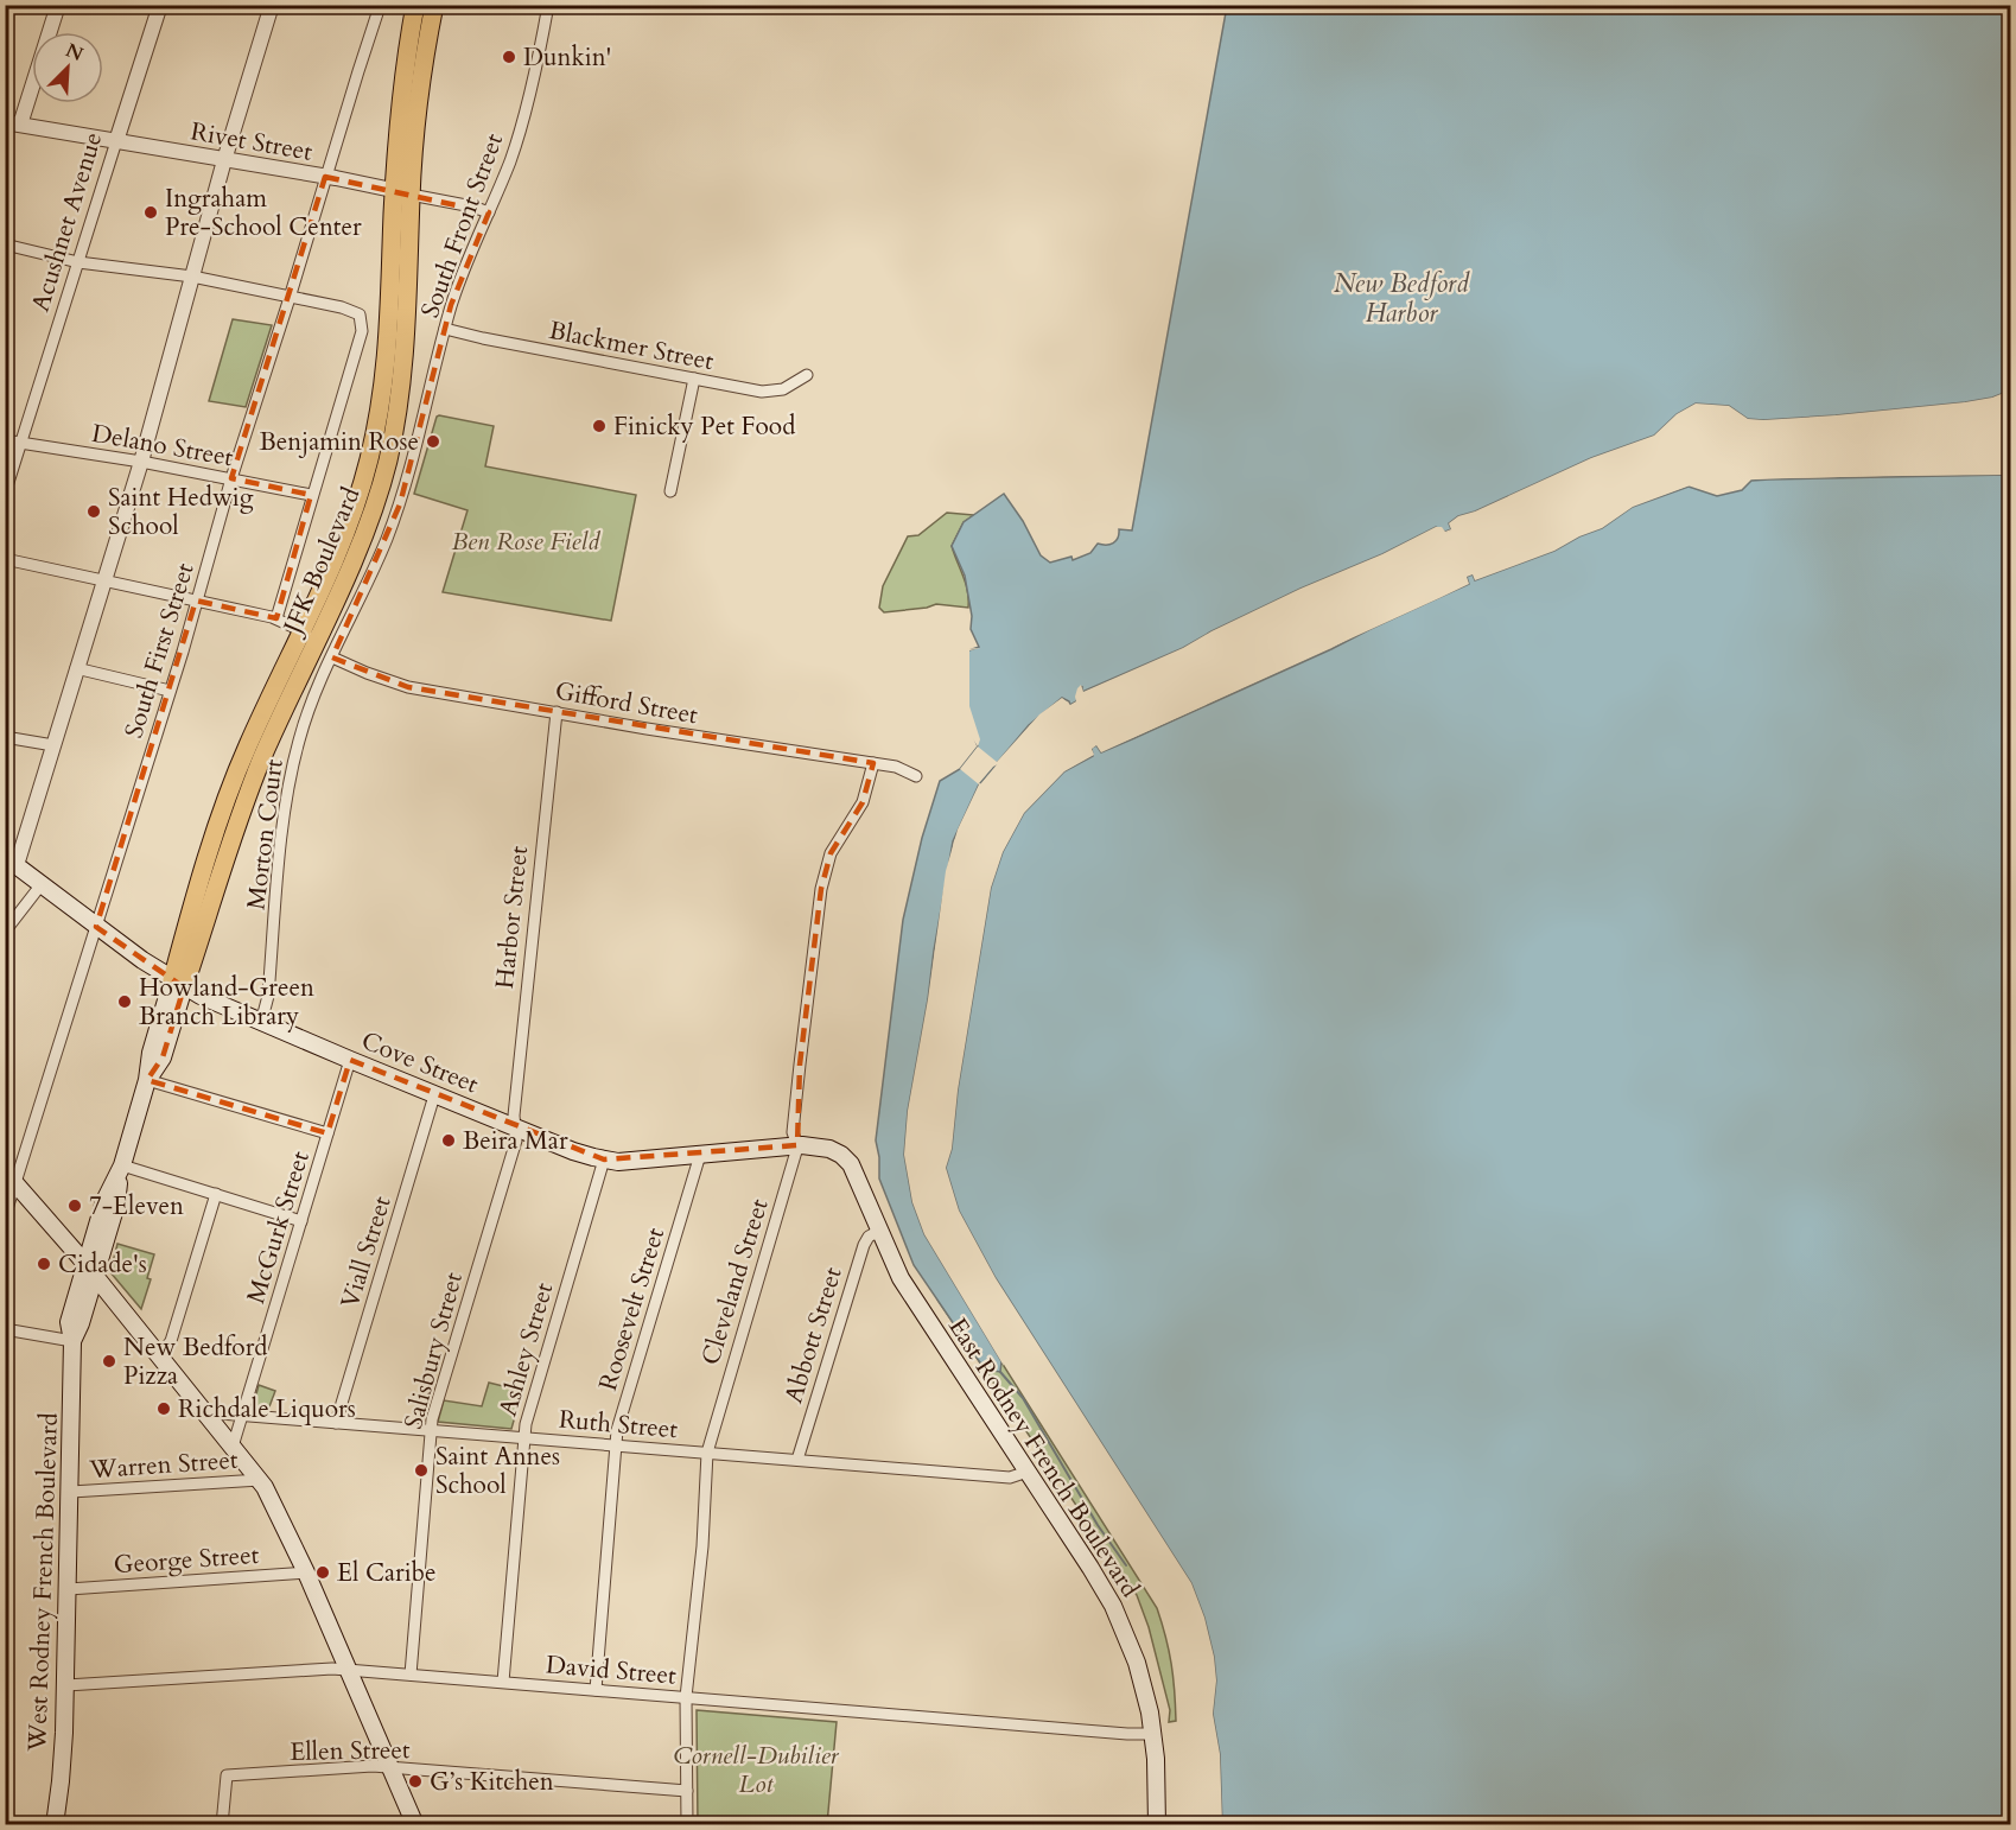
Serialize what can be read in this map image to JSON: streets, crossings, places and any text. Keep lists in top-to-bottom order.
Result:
{
  "streets": {
    "main road": [
      "JFK Boulevard",
      "Cove Street",
      "East Rodney French Boulevard",
      "West Rodney French Boulevard"
    ],
    "street": [
      "Rivet Street",
      "Acushnet Avenue",
      "South Front Street",
      "Blackmer Street",
      "Delano Street",
      "South First Street",
      "Gifford Street",
      "Morton Court",
      "Harbor Street",
      "McGurk Street",
      "Viall Street",
      "Cleveland Street",
      "Roosevelt Street",
      "Abbott Street",
      "Ashley Street",
      "Salisbury Street",
      "Ruth Street",
      "Warren Street",
      "George Street",
      "David Street",
      "Ellen Street"
    ]
  },
  "crossings": [
    ["Rivet Street", "Acushnet Avenue"],
    ["Rivet Street", "South Front Street"],
    ["Rivet Street", "JFK Boulevard"],
    ["Rivet Street", "South First Street"],
    ["Acushnet Avenue", "Delano Street"],
    ["South Front Street", "Blackmer Street"],
    ["South Front Street", "Gifford Street"],
    ["South Front Street", "Morton Court"],
    ["Delano Street", "South First Street"],
    ["JFK Boulevard", "Cove Street"],
    ["JFK Boulevard", "West Rodney French Boulevard"],
    ["South First Street", "Cove Street"],
    ["Gifford Street", "Morton Court"],
    ["Gifford Street", "Harbor Street"],
    ["Gifford Street", "Cleveland Street"],
    ["Morton Court", "Cove Street"],
    ["Harbor Street", "Cove Street"],
    ["Harbor Street", "Salisbury Street"],
    ["Cove Street", "McGurk Street"],
    ["Cove Street", "Viall Street"],
    ["Cove Street", "Cleveland Street"],
    ["Cove Street", "Roosevelt Street"],
    ["Cove Street", "Ashley Street"],
    ["Cove Street", "Salisbury Street"],
    ["Cove Street", "East Rodney French Boulevard"],
    ["Cove Street", "West Rodney French Boulevard"],
    ["McGurk Street", "Ruth Street"],
    ["Viall Street", "Ruth Street"],
    ["Cleveland Street", "Ruth Street"],
    ["Cleveland Street", "David Street"],
    ["Cleveland Street", "Ellen Street"],
    ["Roosevelt Street", "Ruth Street"],
    ["Roosevelt Street", "David Street"],
    ["Abbott Street", "Ruth Street"],
    ["Abbott Street", "East Rodney French Boulevard"],
    ["Ashley Street", "Ruth Street"],
    ["Ashley Street", "David Street"],
    ["Salisbury Street", "Ruth Street"],
    ["Salisbury Street", "David Street"],
    ["Ruth Street", "East Rodney French Boulevard"],
    ["East Rodney French Boulevard", "David Street"],
    ["Warren Street", "West Rodney French Boulevard"],
    ["George Street", "West Rodney French Boulevard"],
    ["West Rodney French Boulevard", "David Street"]
  ],
  "water": ["New Bedford Harbor"],
  "parks": ["Ben Rose Field", "Cornell-Dubilier Lot"],
  "places": [
    "Dunkin'",
    "Ingraham Pre-School Center",
    "Finicky Pet Food",
    "Benjamin Rose",
    "Saint Hedwig School",
    "Howland-Green Branch Library",
    "Beira Mar",
    "7-Eleven",
    "Cidade's",
    "New Bedford Pizza",
    "Richdale Liquors",
    "Saint Annes School",
    "El Caribe",
    "G’s Kitchen"
  ],
  "north": "top right"
}
